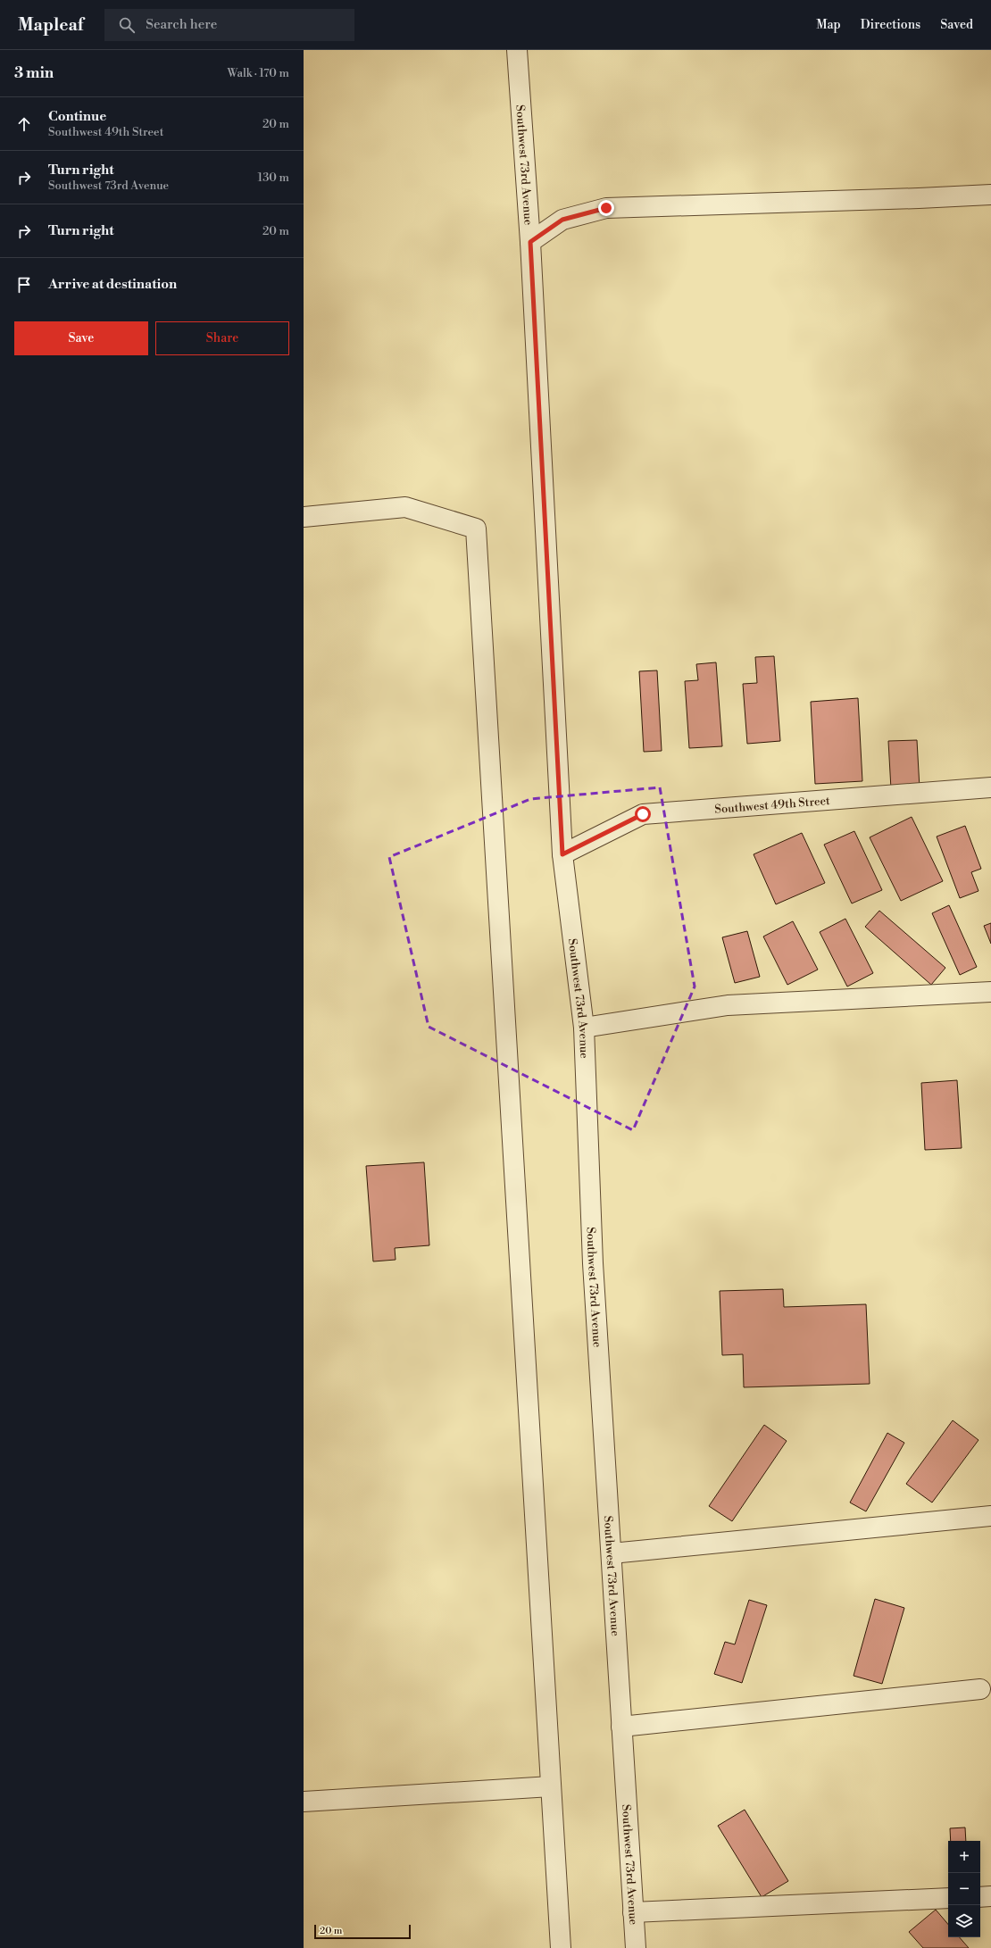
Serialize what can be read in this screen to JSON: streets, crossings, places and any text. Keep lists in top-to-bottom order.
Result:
{
  "streets": {
    "street": ["Southwest 73rd Avenue", "Southwest 49th Street"]
  },
  "crossings": [
    ["Southwest 73rd Avenue", "Southwest 49th Street"]
  ],
  "scale_bar": "20 m",
  "page": {
    "header": "Mapleaf",
    "search": "Search here",
    "nav": ["Map", "Directions", "Saved"],
    "heading": ["3 min", "Walk · 170 m"],
    "list": [
      ["Continue", "Southwest 49th Street", "20 m"],
      ["Turn right", "Southwest 73rd Avenue", "130 m"],
      ["Turn right", "20 m"],
      "Arrive at destination"
    ],
    "buttons": ["Save", "Share"],
    "map_buttons": ["+", "−"],
    "scale": "20 m"
  }
}
